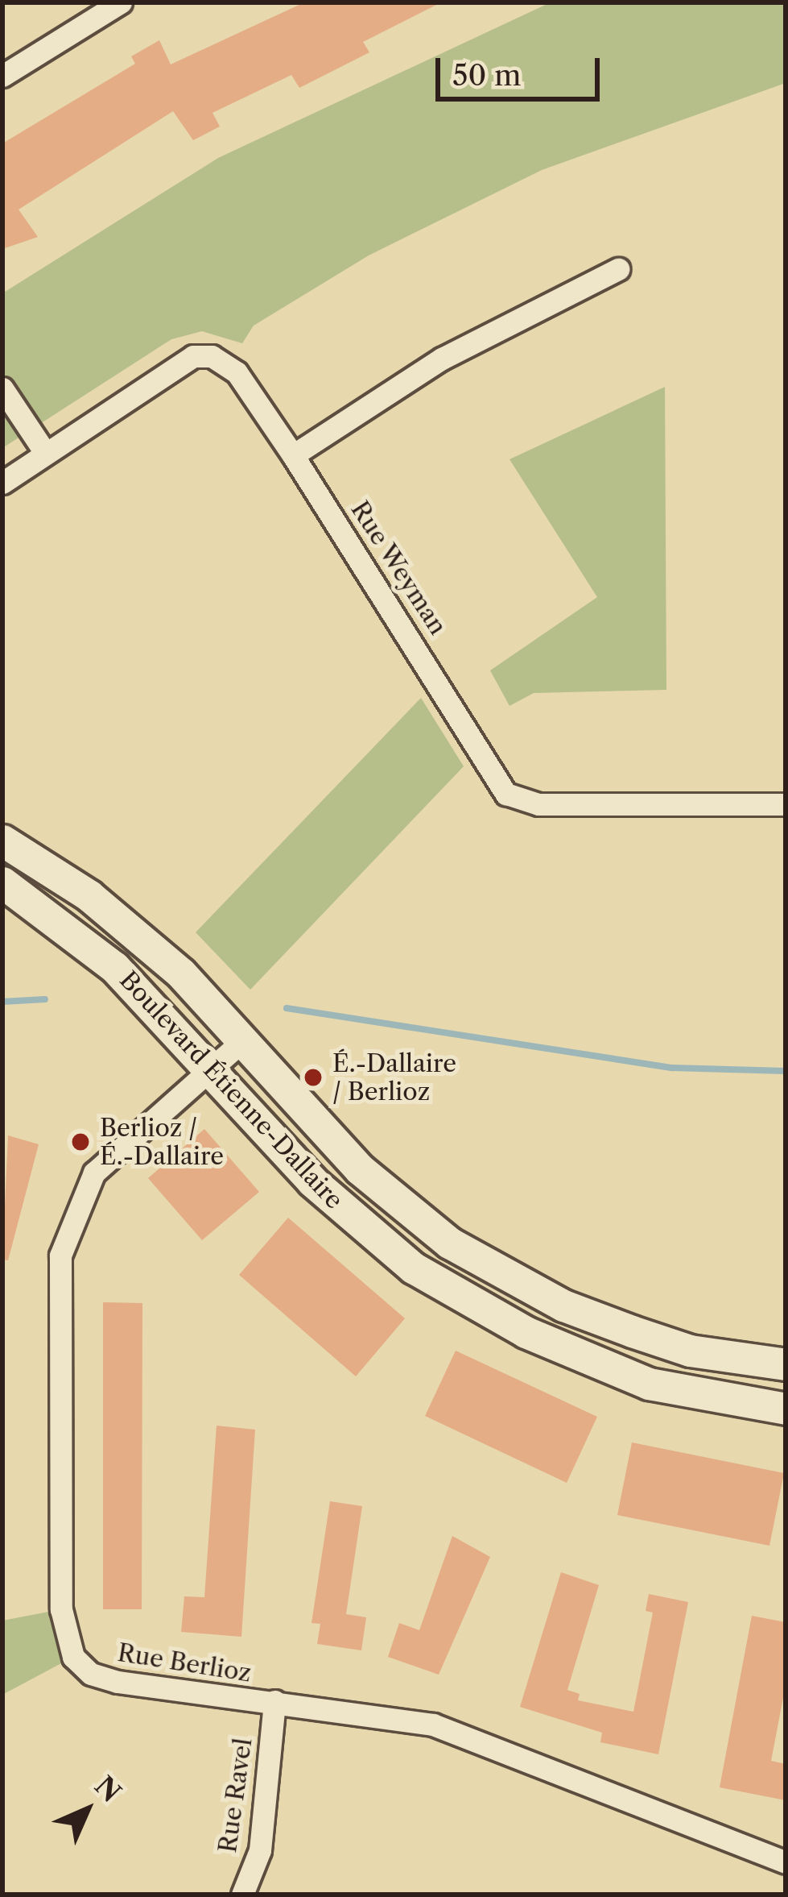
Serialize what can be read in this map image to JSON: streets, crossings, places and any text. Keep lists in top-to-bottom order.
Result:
{
  "streets": {
    "street": [
      "Rue Weyman",
      "Boulevard Étienne-Dallaire",
      "Rue Berlioz",
      "Rue Ravel"
    ]
  },
  "crossings": [
    ["Boulevard Étienne-Dallaire", "Rue Berlioz"],
    ["Rue Berlioz", "Rue Ravel"]
  ],
  "places": ["É.-Dallaire / Berlioz", "Berlioz / É.-Dallaire"],
  "scale_bar": "50 m",
  "north": "top right"
}
